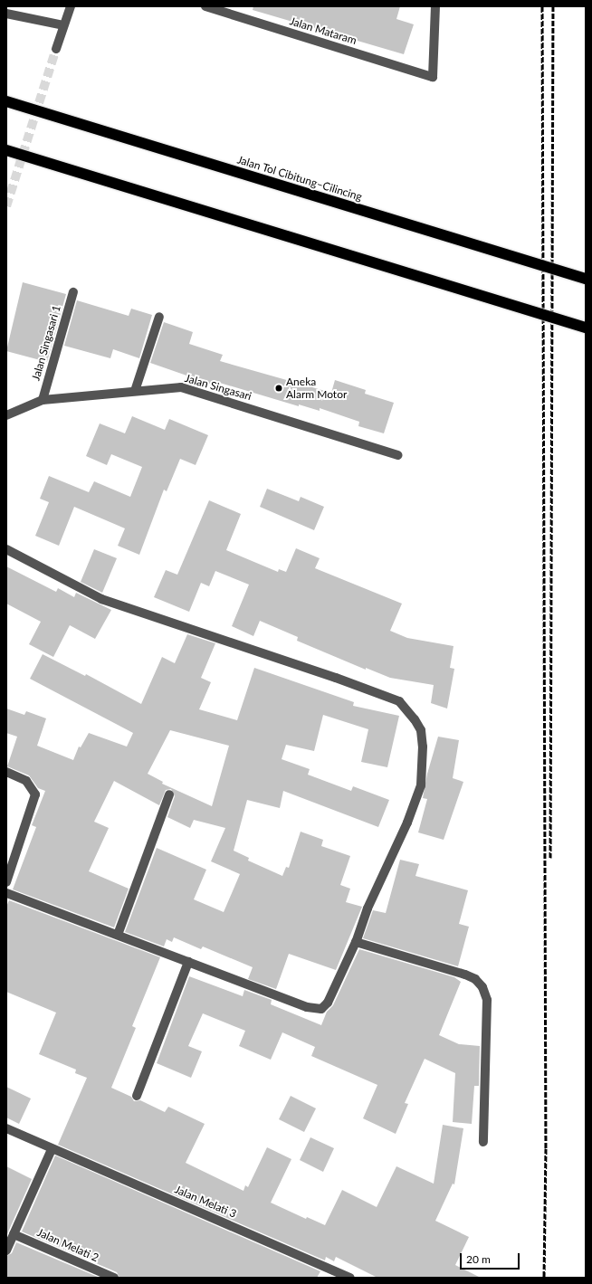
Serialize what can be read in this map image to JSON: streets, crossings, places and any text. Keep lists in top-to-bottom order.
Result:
{
  "streets": {
    "highway": ["Jalan Tol Cibitung–Cilincing"],
    "street": [
      "Jalan Mataram",
      "Jalan Singasari 1",
      "Jalan Singasari",
      "Jalan Melati 3",
      "Jalan Melati 2"
    ]
  },
  "crossings": [
    ["Jalan Singasari 1", "Jalan Singasari"]
  ],
  "places": ["Aneka Alarm Motor"],
  "scale_bar": "20 m"
}
